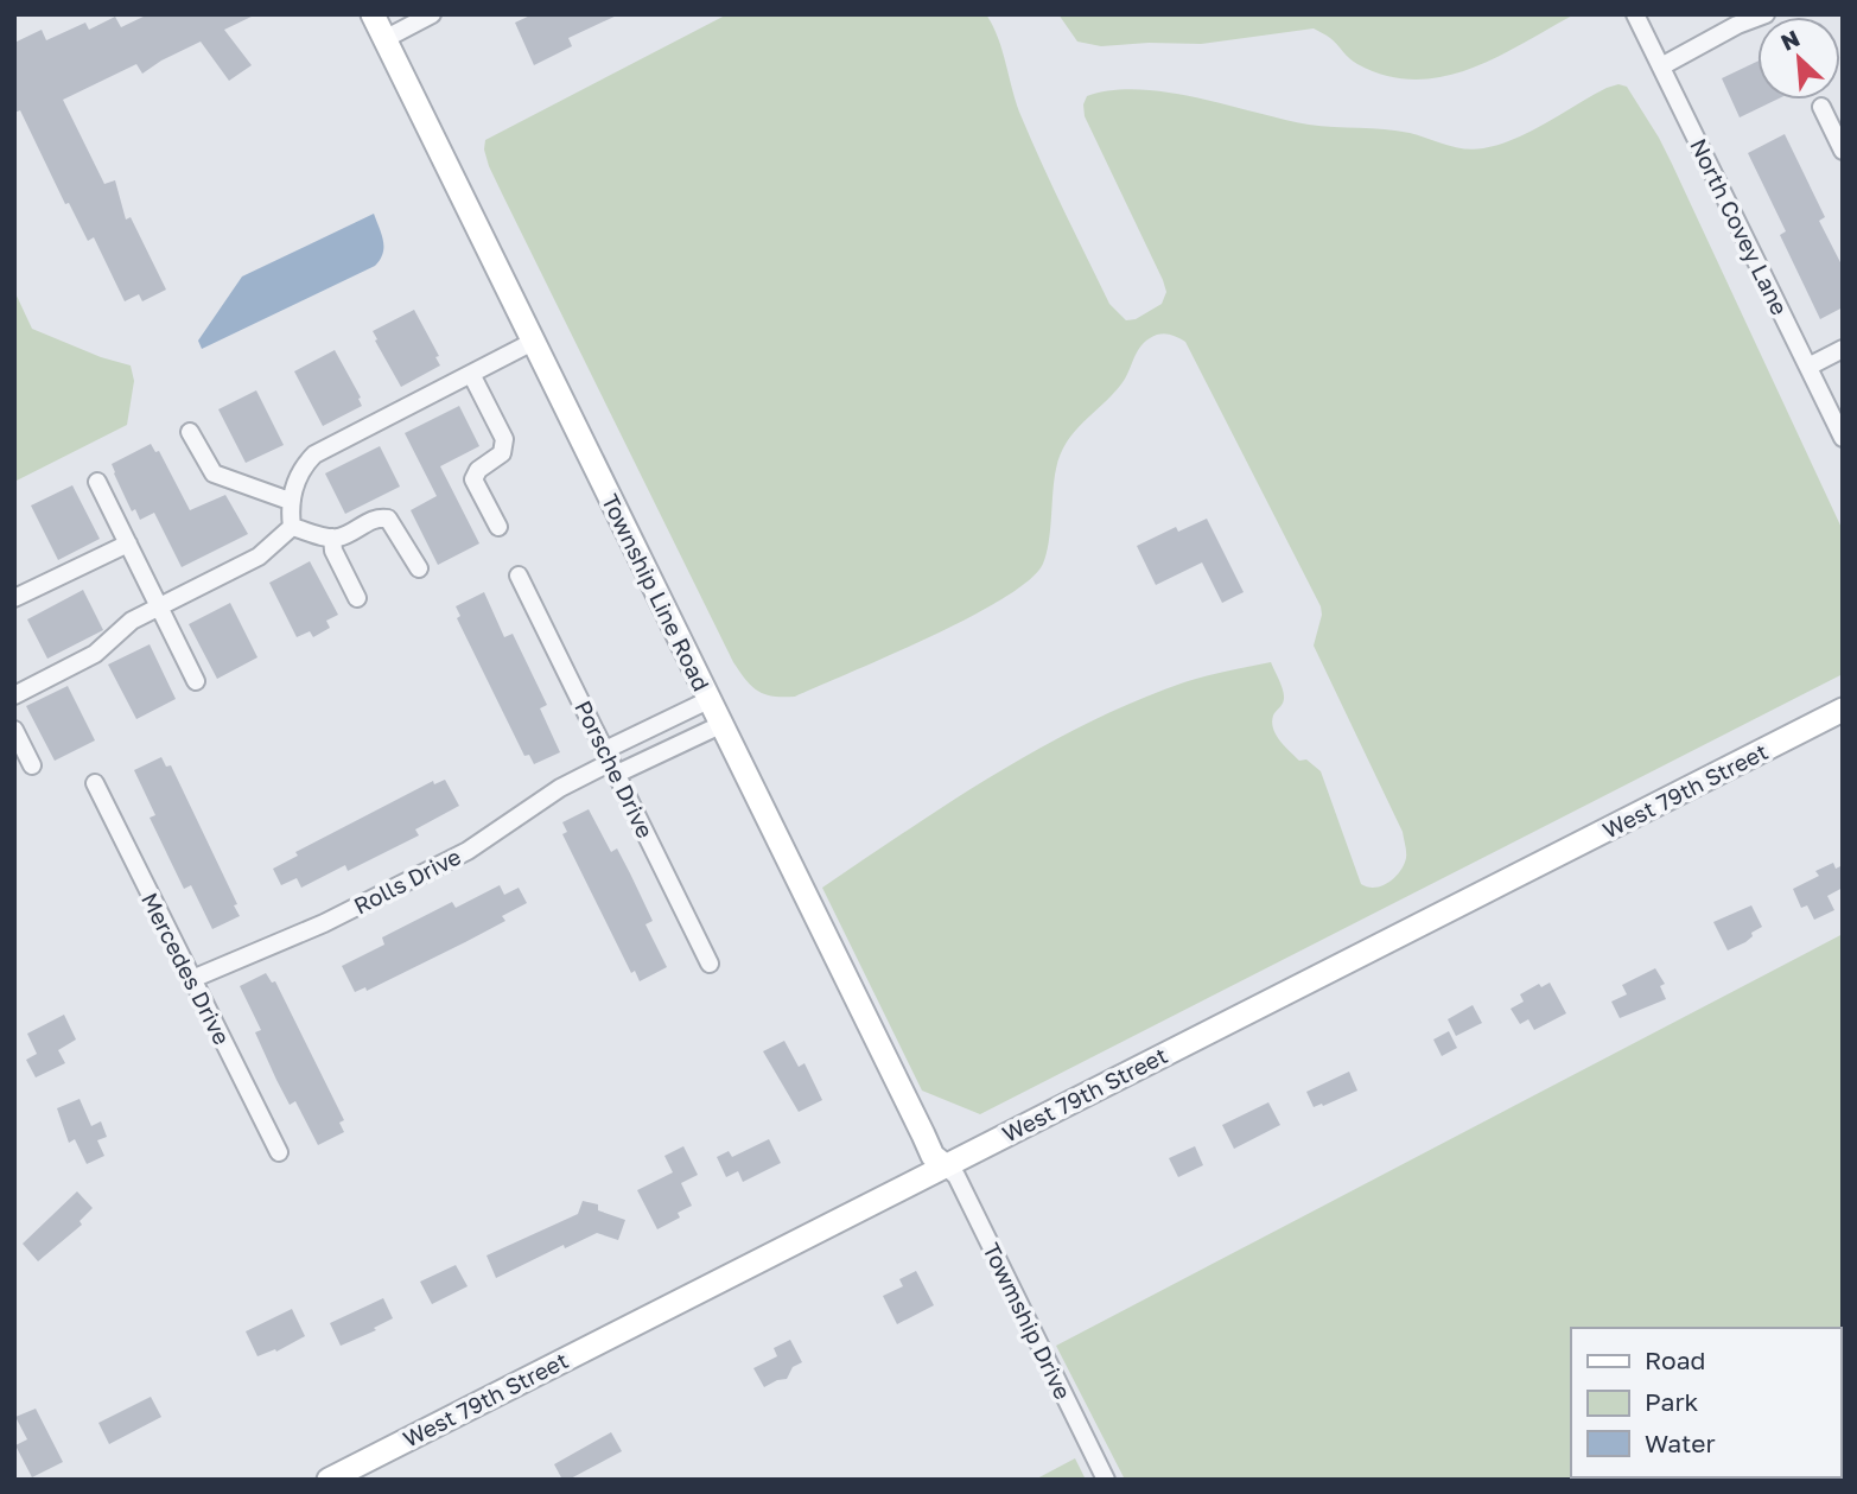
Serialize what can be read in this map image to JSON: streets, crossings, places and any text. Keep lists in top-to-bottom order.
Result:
{
  "streets": {
    "main road": ["Township Line Road", "West 79th Street"],
    "street": [
      "North Covey Lane",
      "Porsche Drive",
      "Rolls Drive",
      "Mercedes Drive",
      "Towmship Drive"
    ]
  },
  "crossings": [
    ["Township Line Road", "West 79th Street"],
    ["Township Line Road", "Rolls Drive"],
    ["Township Line Road", "Towmship Drive"],
    ["Porsche Drive", "Rolls Drive"],
    ["West 79th Street", "Towmship Drive"],
    ["Rolls Drive", "Mercedes Drive"]
  ],
  "legend": ["Road", "Park", "Water"],
  "north": "top left"
}
